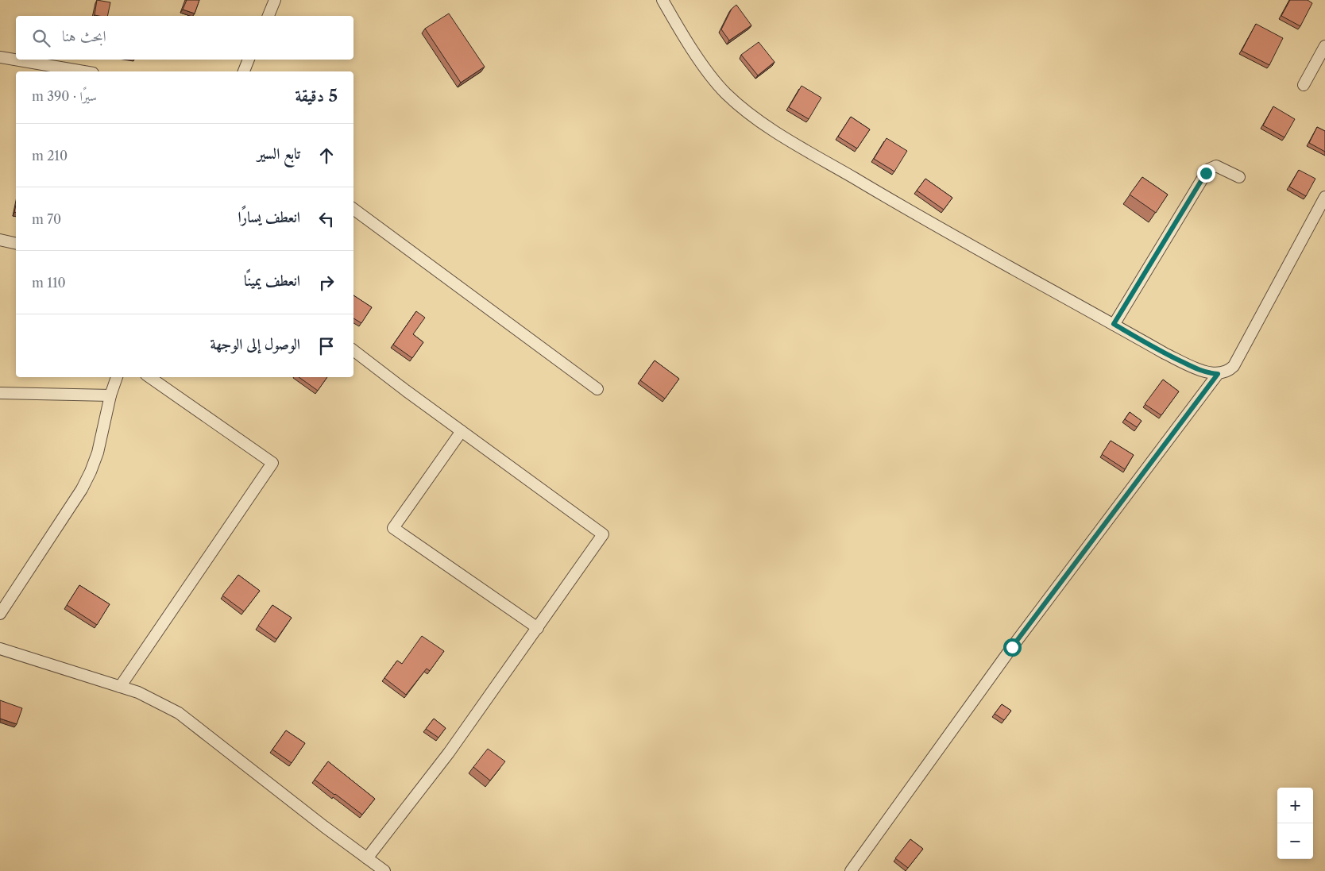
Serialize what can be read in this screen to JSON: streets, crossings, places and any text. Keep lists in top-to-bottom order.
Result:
{
  "page": {
    "search": "ابحث هنا",
    "heading": ["5 دقيقة", "سيرًا · 390 m"],
    "list": [
      ["تابع السير", "210 m"],
      ["انعطف يسارًا", "70 m"],
      ["انعطف يمينًا", "110 m"],
      "الوصول إلى الوجهة"
    ],
    "map_buttons": ["+", "−"]
  }
}
